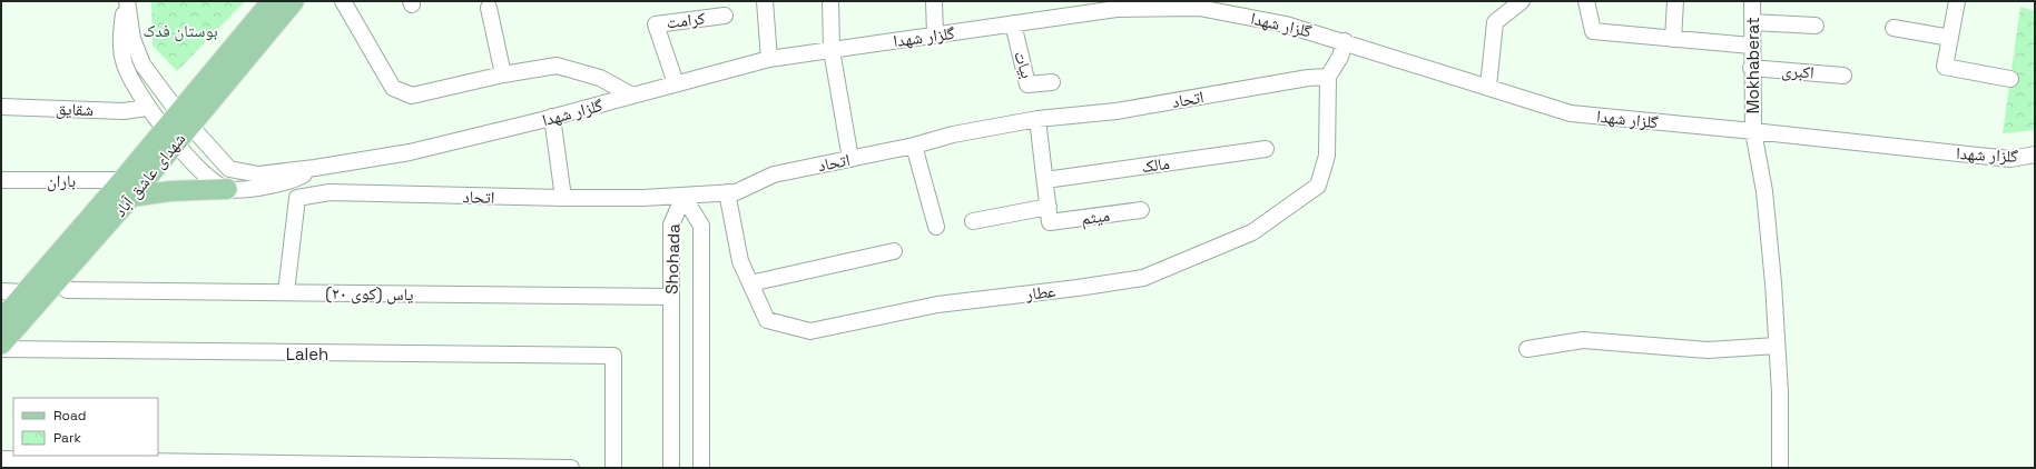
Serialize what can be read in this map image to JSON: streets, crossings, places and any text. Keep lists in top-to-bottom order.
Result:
{
  "streets": {
    "main road": ["شهدای عاشق آباد"],
    "street": [
      "کرامت",
      "گلزار شهدا",
      "بیات",
      "Mokhaberat",
      "اکبری",
      "اتحاد",
      "شقایق",
      "مالک",
      "باران",
      "میثم",
      "Shohada",
      "عطار",
      "یاس (کوی ۲۰)",
      "Laleh"
    ]
  },
  "crossings": [
    ["کرامت", "گلزار شهدا"],
    ["گلزار شهدا", "بیات"],
    ["گلزار شهدا", "Mokhaberat"],
    ["گلزار شهدا", "شهدای عاشق آباد"],
    ["Mokhaberat", "اکبری"],
    ["اتحاد", "Shohada"],
    ["اتحاد", "عطار"],
    ["اتحاد", "یاس (کوی ۲۰)"],
    ["شهدای عاشق آباد", "باران"],
    ["Shohada", "یاس (کوی ۲۰)"]
  ],
  "parks": ["بوستان فدک"],
  "legend": ["Road", "Park"]
}
